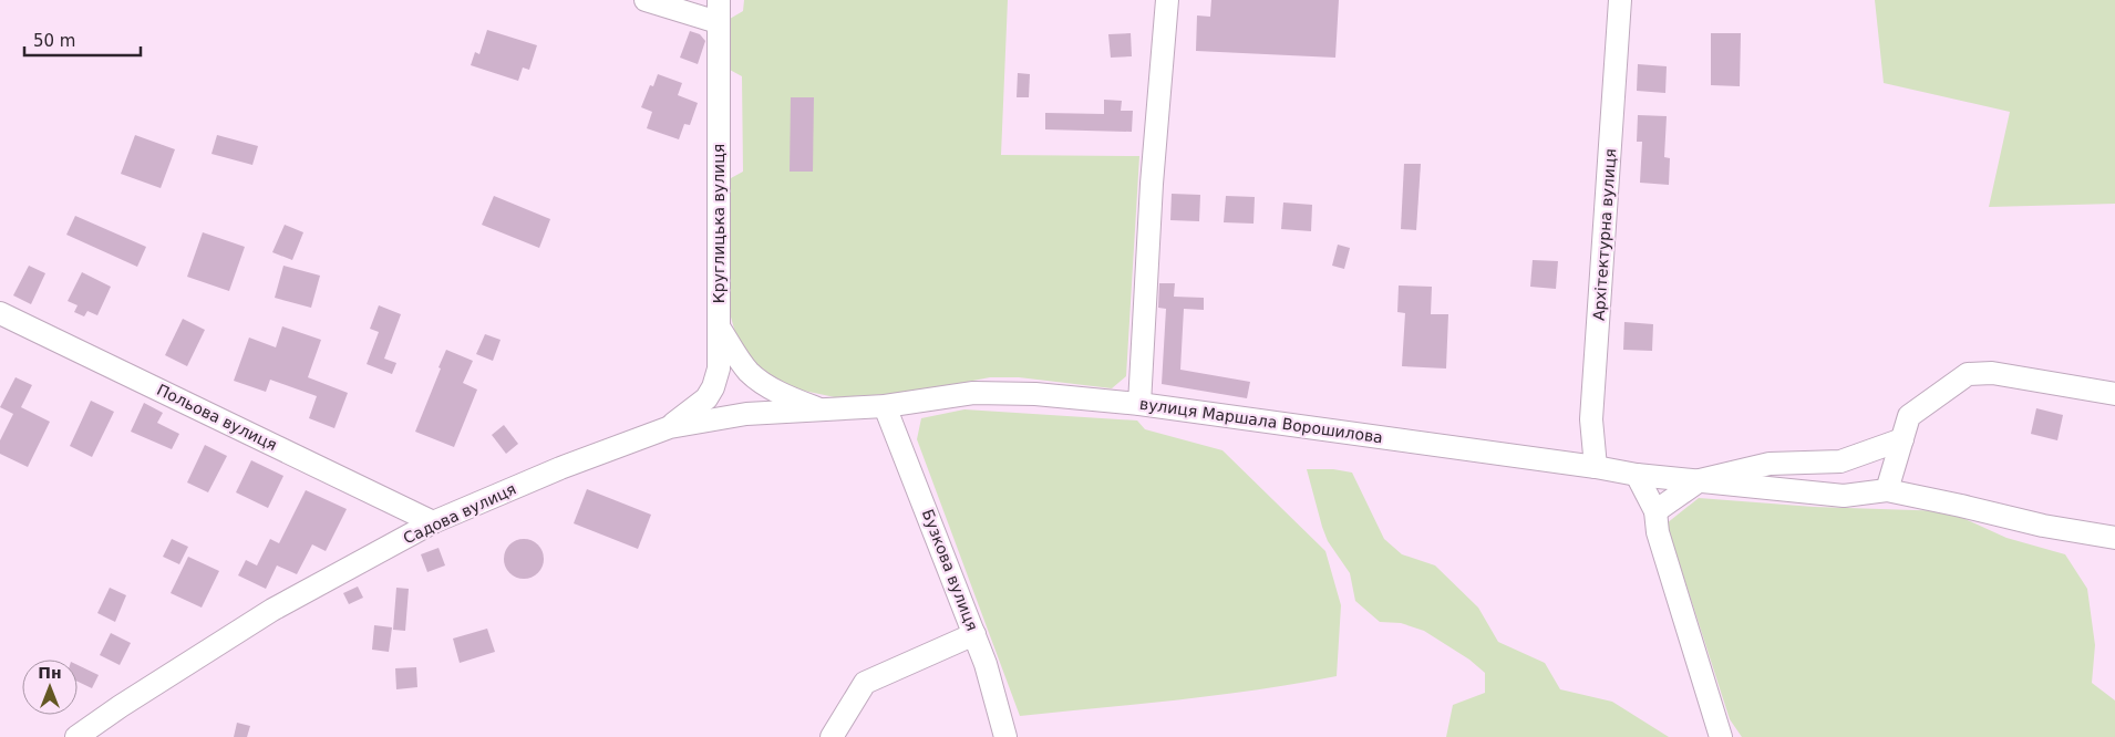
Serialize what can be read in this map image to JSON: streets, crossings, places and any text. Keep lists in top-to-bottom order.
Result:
{
  "streets": {
    "street": [
      "Круглицька вулиця",
      "Архітектурна вулиця",
      "Польова вулиця",
      "вулиця Маршала Ворошилова",
      "Садова вулиця",
      "Бузкова вулиця"
    ]
  },
  "crossings": [
    ["Круглицька вулиця", "Садова вулиця"],
    ["Архітектурна вулиця", "вулиця Маршала Ворошилова"],
    ["Польова вулиця", "Садова вулиця"],
    ["вулиця Маршала Ворошилова", "Садова вулиця"],
    ["вулиця Маршала Ворошилова", "Бузкова вулиця"],
    ["Садова вулиця", "Бузкова вулиця"]
  ],
  "scale_bar": "50 m",
  "north": "top"
}
